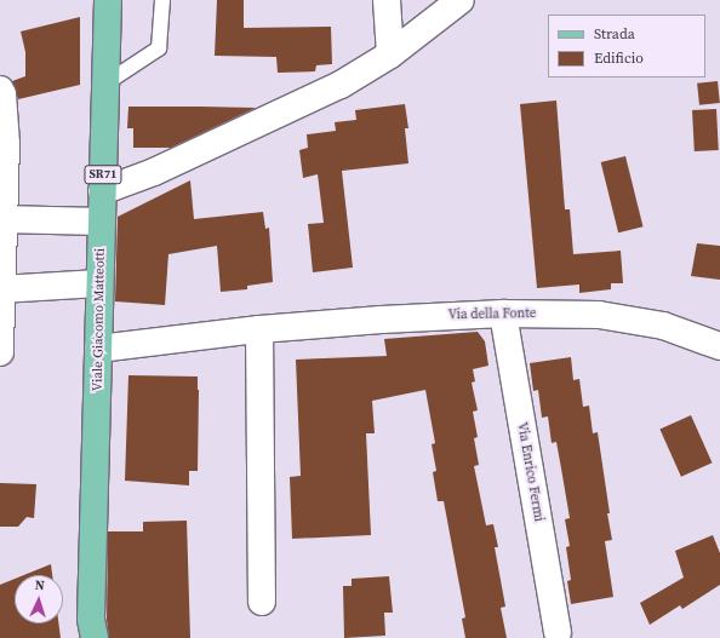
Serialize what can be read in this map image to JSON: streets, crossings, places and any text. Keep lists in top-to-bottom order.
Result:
{
  "streets": {
    "main road": ["SR71", "Viale Giacomo Matteotti"],
    "street": ["Via della Fonte", "Via Enrico Fermi"]
  },
  "crossings": [
    ["Via della Fonte", "Viale Giacomo Matteotti"],
    ["Via della Fonte", "Via Enrico Fermi"]
  ],
  "legend": ["Strada", "Edificio"],
  "north": "top"
}
